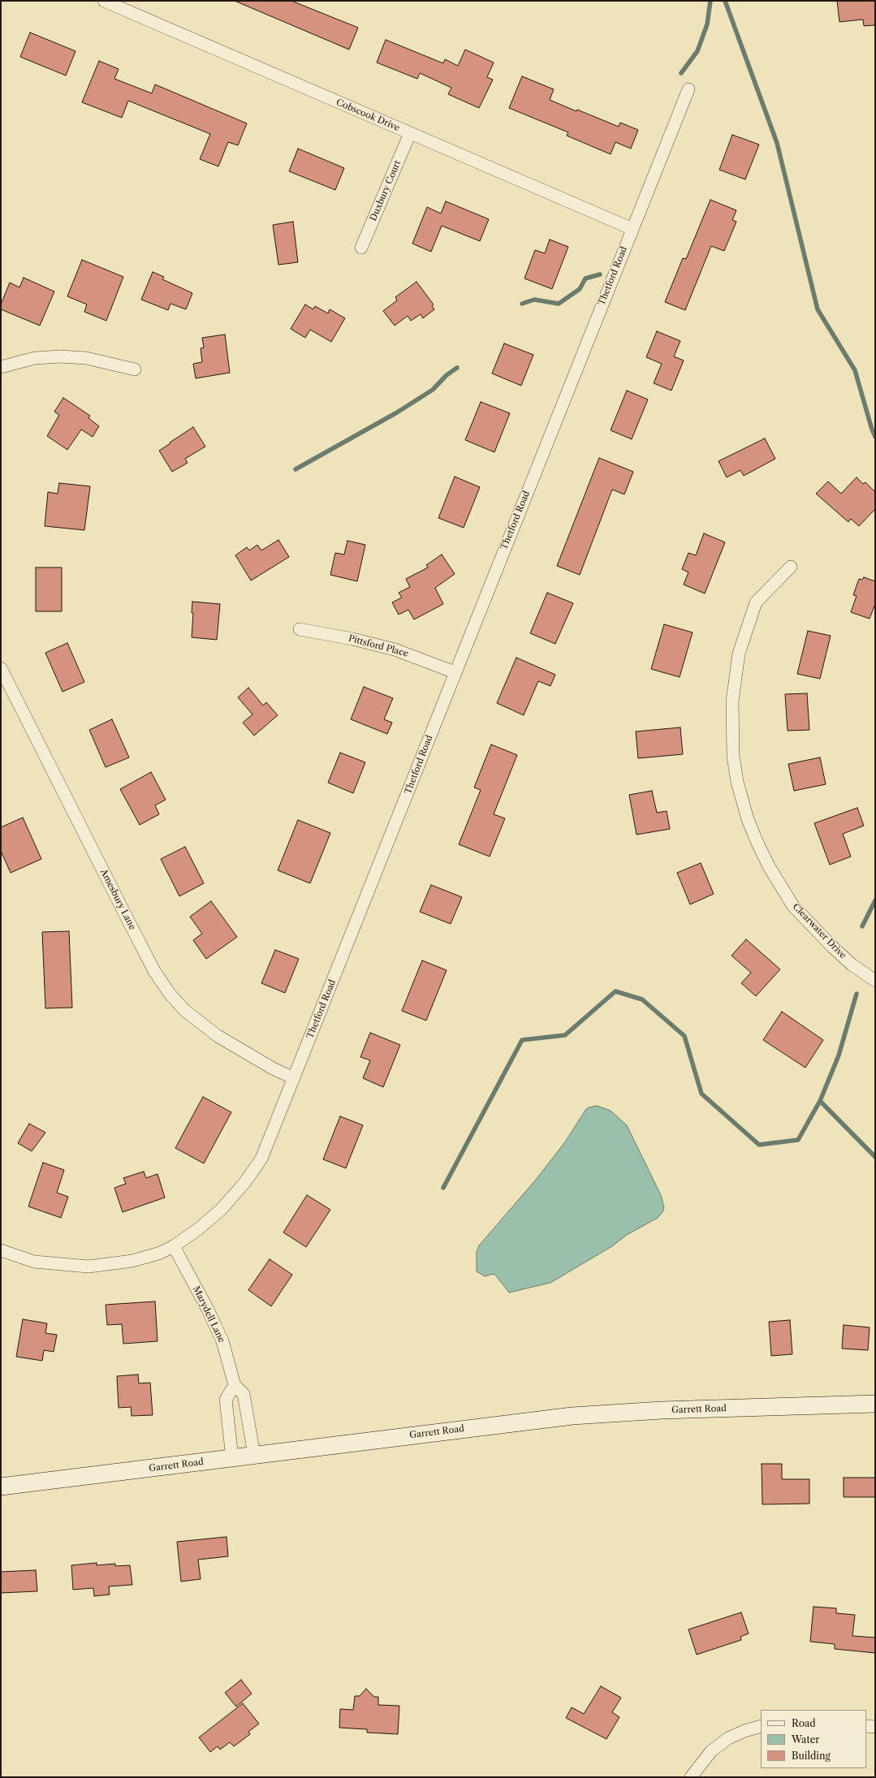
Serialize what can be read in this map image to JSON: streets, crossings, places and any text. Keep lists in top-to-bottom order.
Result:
{
  "streets": {
    "street": [
      "Cobscook Drive",
      "Duxbury Court",
      "Thetford Road",
      "Pittsford Place",
      "Amesbury Lane",
      "Clearwater Drive",
      "Marydell Lane",
      "Garrett Road"
    ]
  },
  "crossings": [
    ["Cobscook Drive", "Duxbury Court"],
    ["Cobscook Drive", "Thetford Road"],
    ["Thetford Road", "Pittsford Place"],
    ["Thetford Road", "Amesbury Lane"],
    ["Thetford Road", "Marydell Lane"],
    ["Marydell Lane", "Garrett Road"]
  ],
  "legend": ["Road", "Water", "Building"]
}
